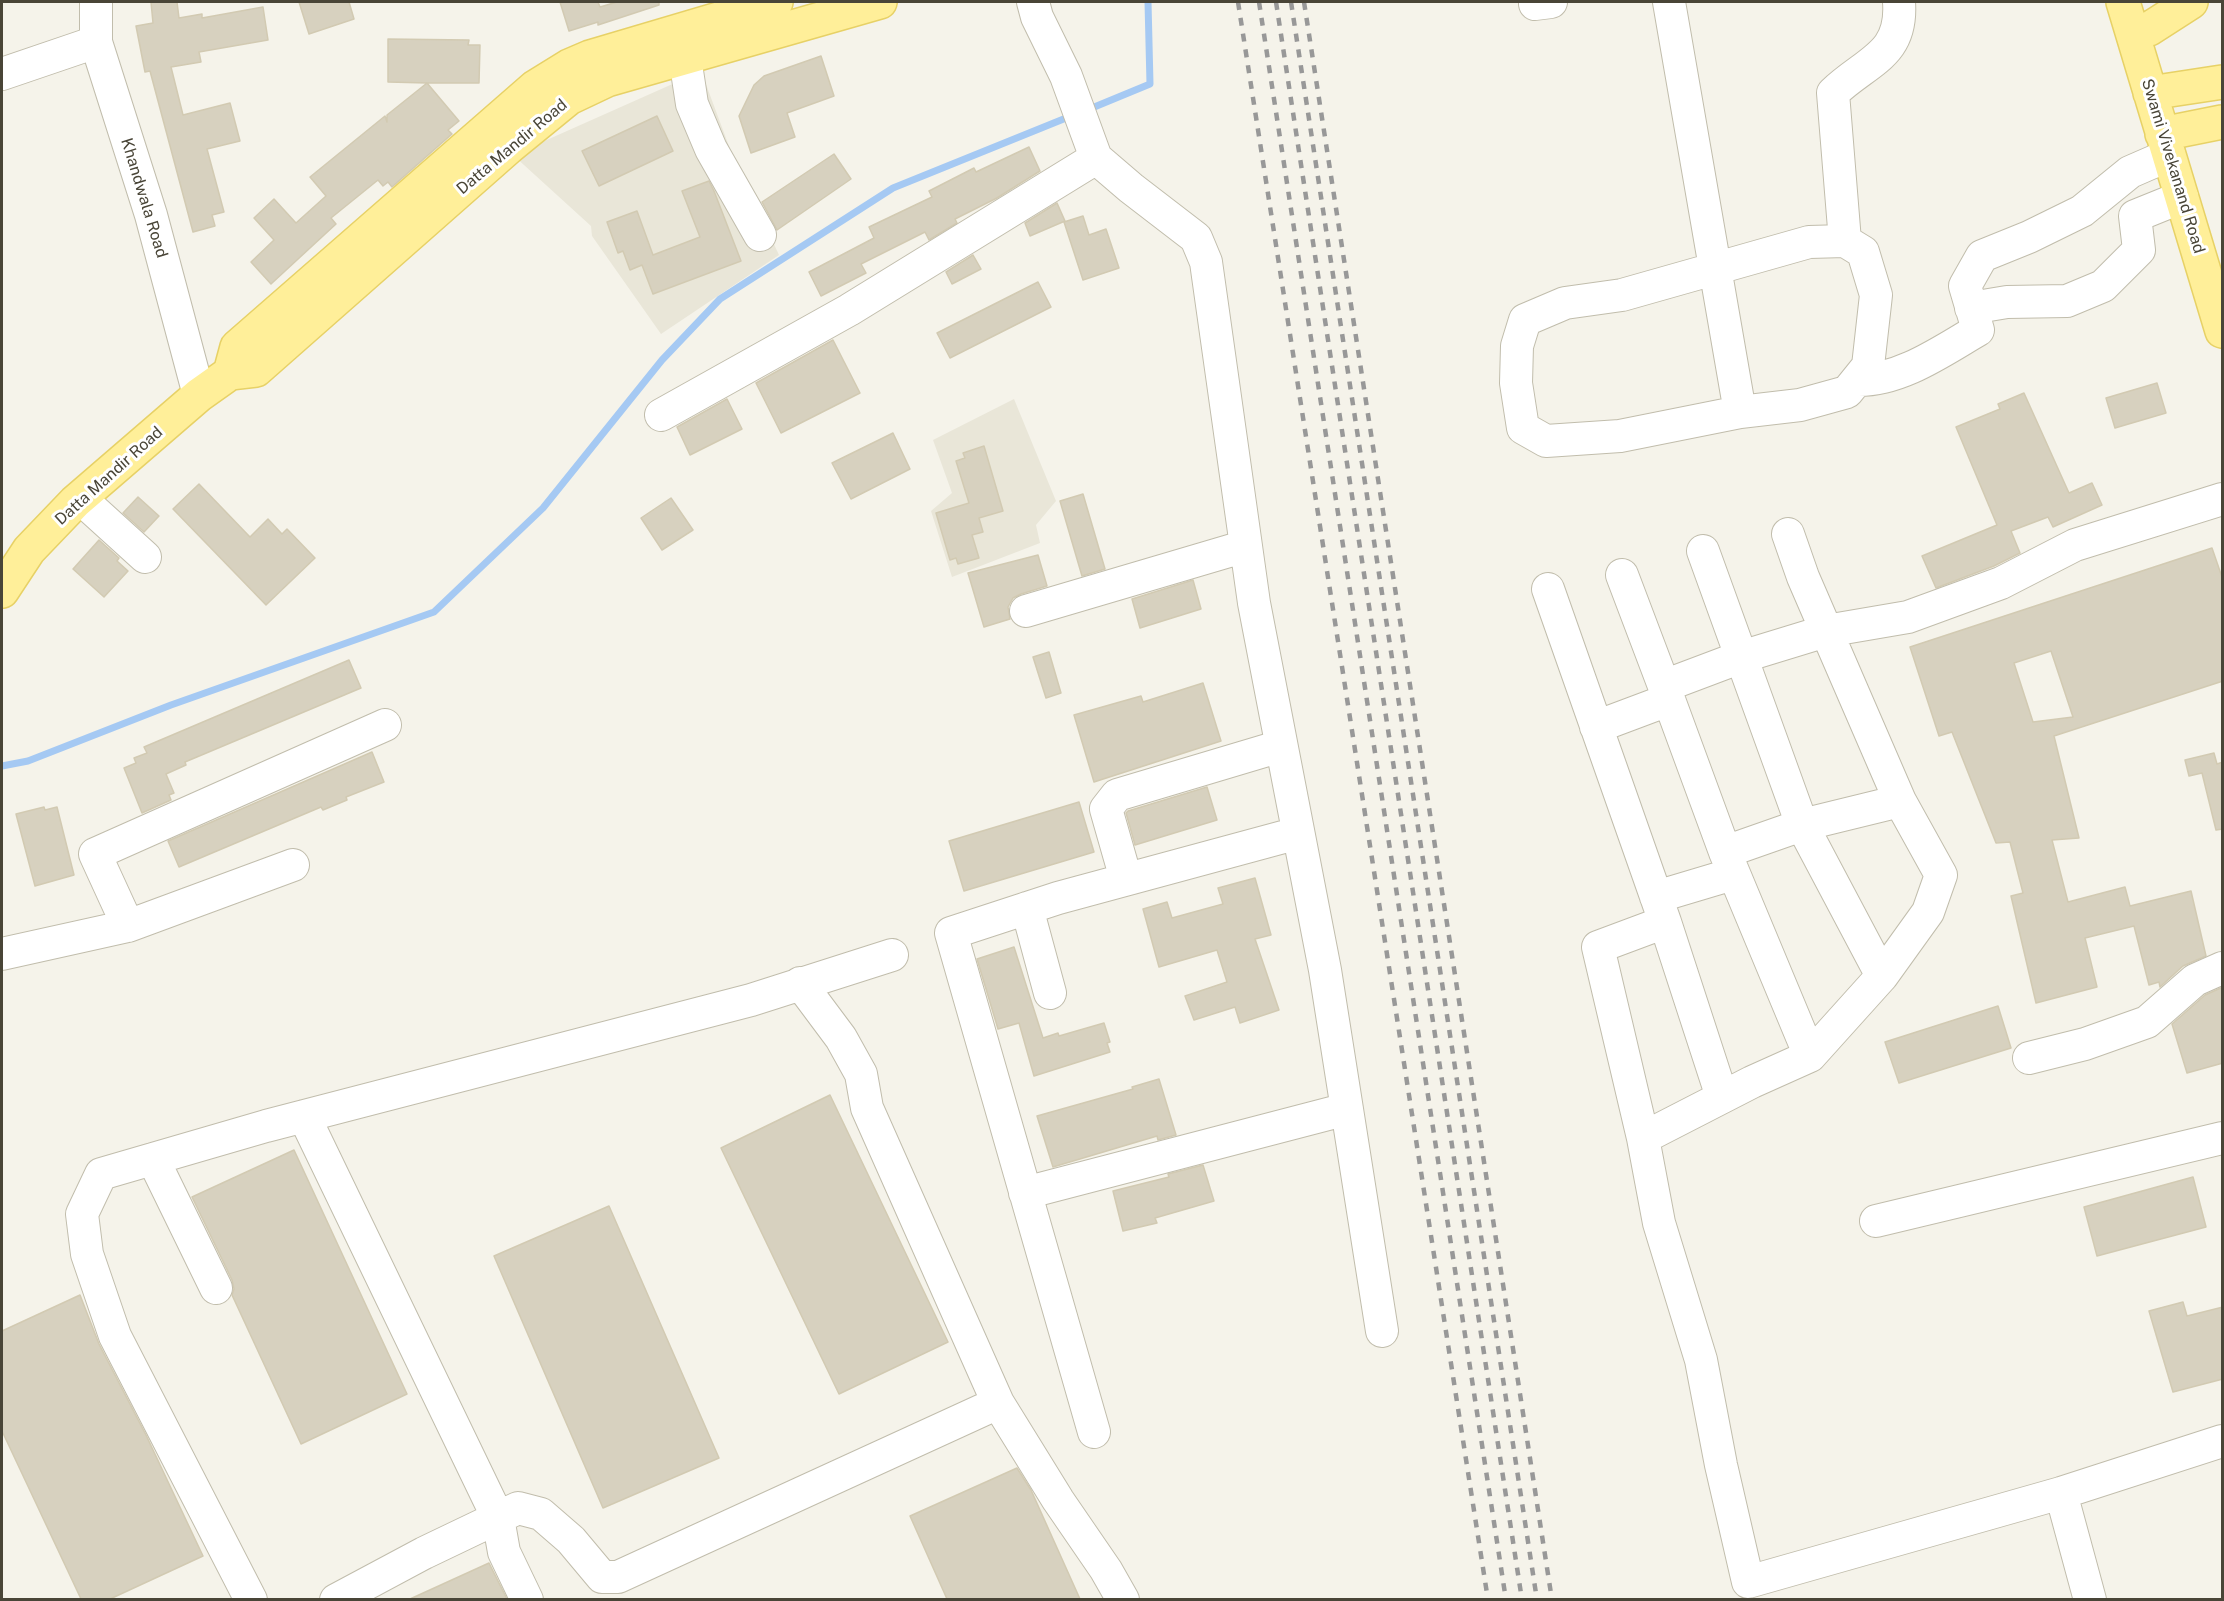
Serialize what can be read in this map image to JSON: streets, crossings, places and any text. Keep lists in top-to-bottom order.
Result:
{
  "streets": {
    "main road": ["Datta Mandir Road", "Swami Vivekanand Road"],
    "street": ["Khandwala Road"]
  },
  "crossings": [
    ["Datta Mandir Road", "Khandwala Road"]
  ]
}
